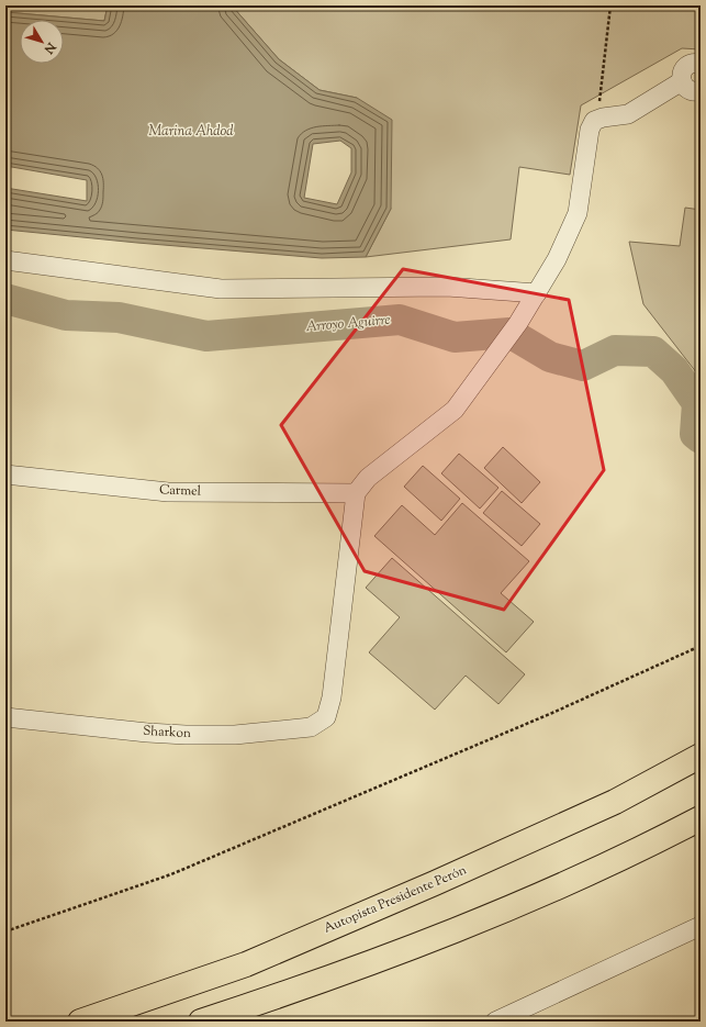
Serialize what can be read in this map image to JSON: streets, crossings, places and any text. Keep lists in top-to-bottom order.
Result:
{
  "streets": {
    "highway": ["Autopista Presidente Perón"],
    "street": ["Carmel", "Sharkon"]
  },
  "crossings": [
    ["Carmel", "Sharkon"]
  ],
  "water": ["Marina Ahdod", "Arroyo Aguirre"],
  "north": "bottom right"
}
